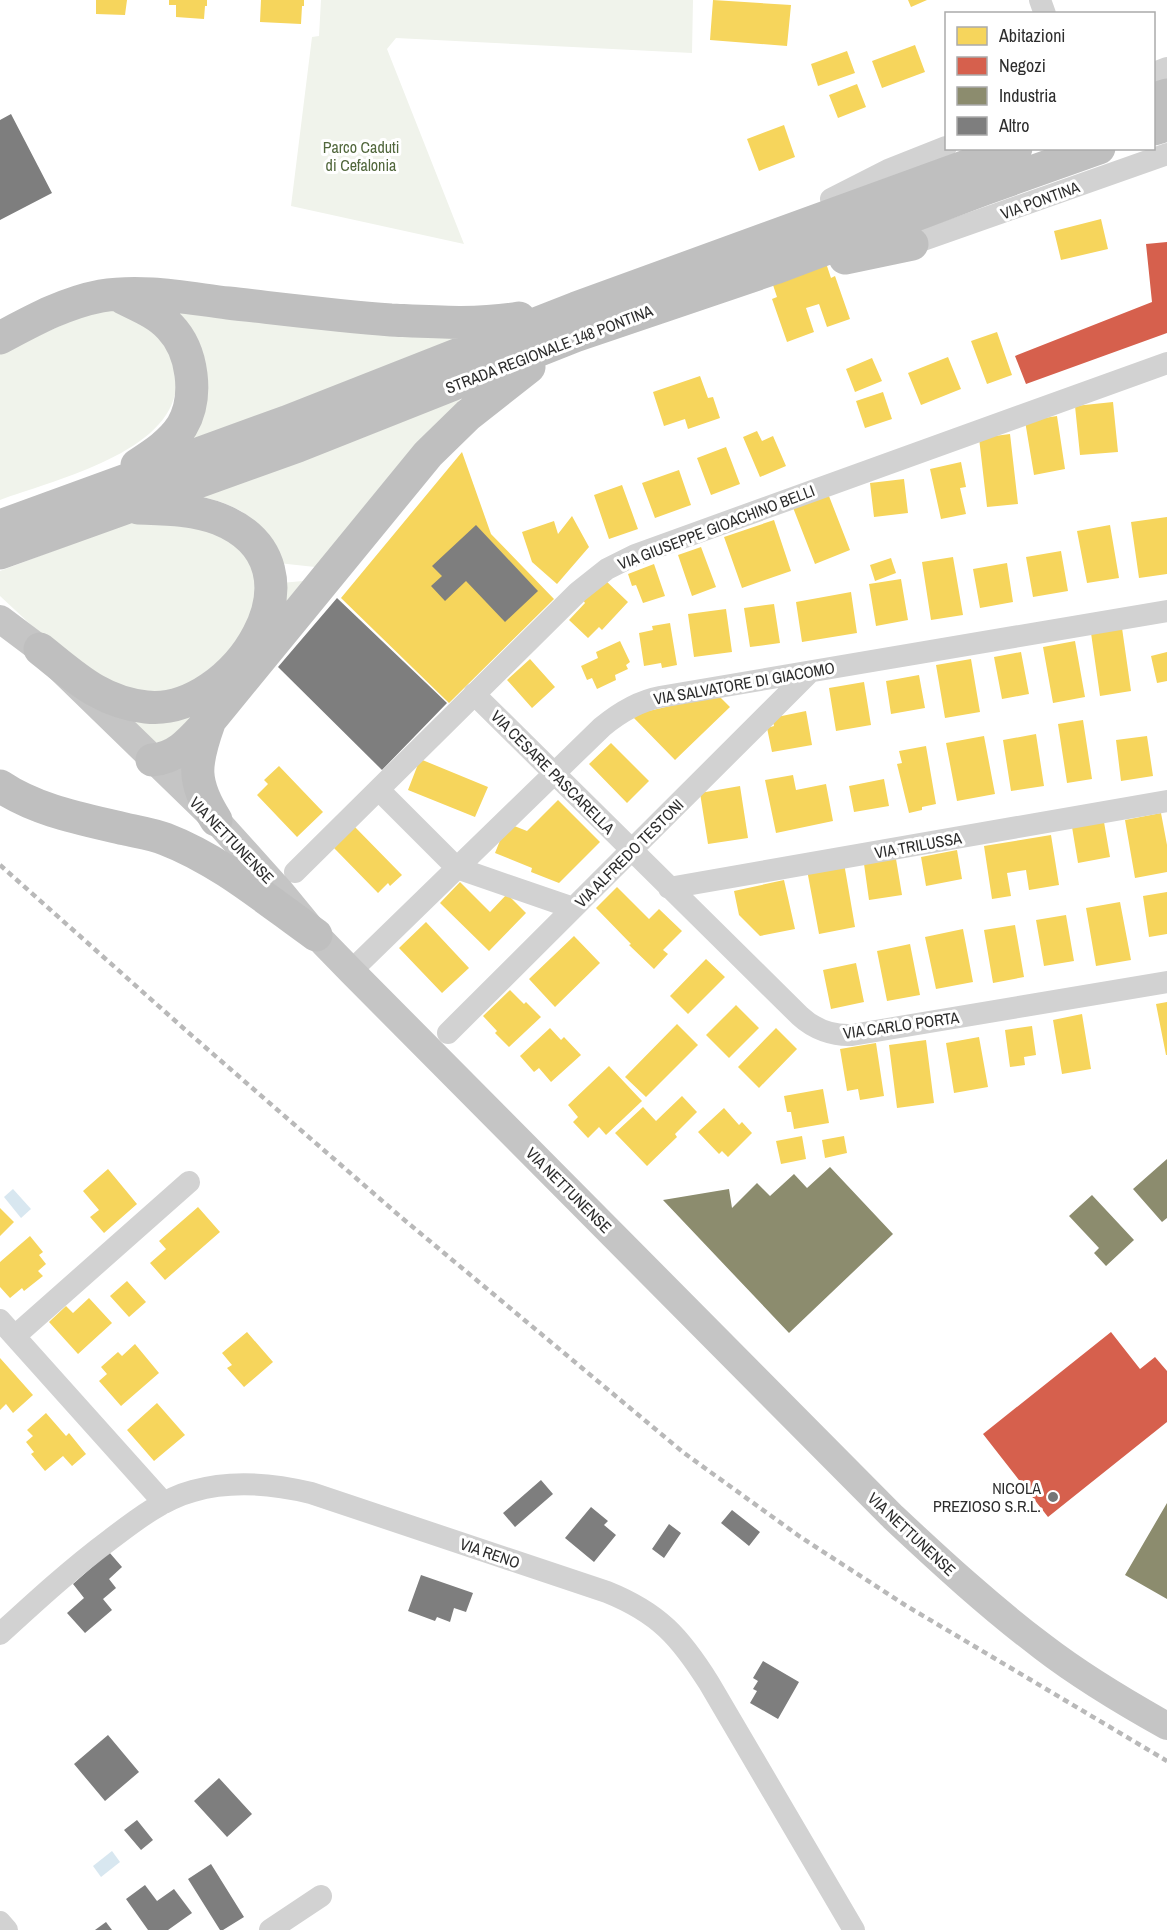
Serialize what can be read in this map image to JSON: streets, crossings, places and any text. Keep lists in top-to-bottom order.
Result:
{
  "streets": {
    "highway": ["STRADA REGIONALE 148 PONTINA"],
    "main road": ["VIA NETTUNENSE"],
    "street": [
      "VIA PONTINA",
      "VIA GIUSEPPE GIOACHINO BELLI",
      "VIA SALVATORE DI GIACOMO",
      "VIA CESARE PASCARELLA",
      "VIA TRILUSSA",
      "VIA ALFREDO TESTONI",
      "VIA CARLO PORTA",
      "VIA RENO"
    ]
  },
  "crossings": [
    ["VIA GIUSEPPE GIOACHINO BELLI", "VIA CESARE PASCARELLA"],
    ["VIA SALVATORE DI GIACOMO", "VIA CESARE PASCARELLA"],
    ["VIA SALVATORE DI GIACOMO", "VIA NETTUNENSE"],
    ["VIA SALVATORE DI GIACOMO", "VIA ALFREDO TESTONI"],
    ["VIA CESARE PASCARELLA", "VIA ALFREDO TESTONI"],
    ["VIA CESARE PASCARELLA", "VIA CARLO PORTA"],
    ["VIA TRILUSSA", "VIA CARLO PORTA"],
    ["VIA ALFREDO TESTONI", "VIA CARLO PORTA"]
  ],
  "parks": ["Parco Caduti di Cefalonia"],
  "places": ["NICOLA PREZIOSO S.R.L."],
  "legend": [
    "Abitazioni",
    "Negozi",
    "Industria",
    "Altro"
  ]
}
